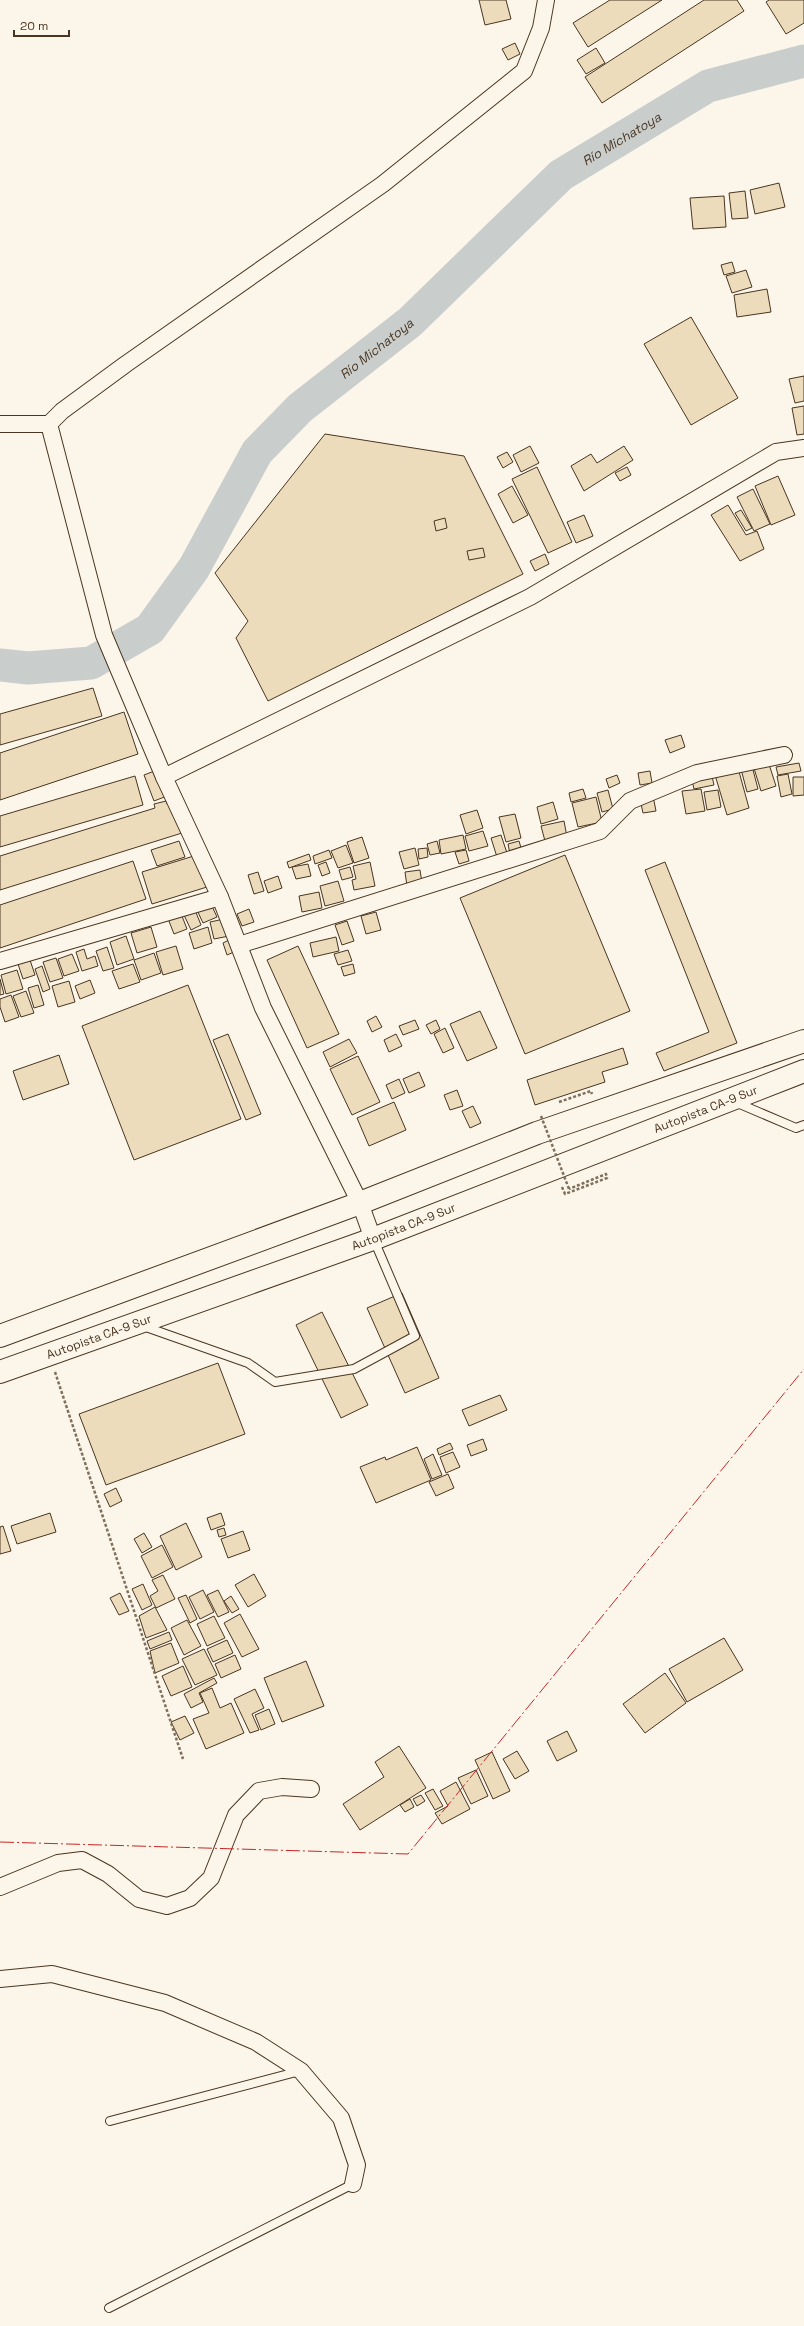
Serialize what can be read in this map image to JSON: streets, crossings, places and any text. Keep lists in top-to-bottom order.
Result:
{
  "streets": {
    "highway": ["Autopista CA-9 Sur"]
  },
  "water": ["Río Michatoya"],
  "scale_bar": "20 m"
}
